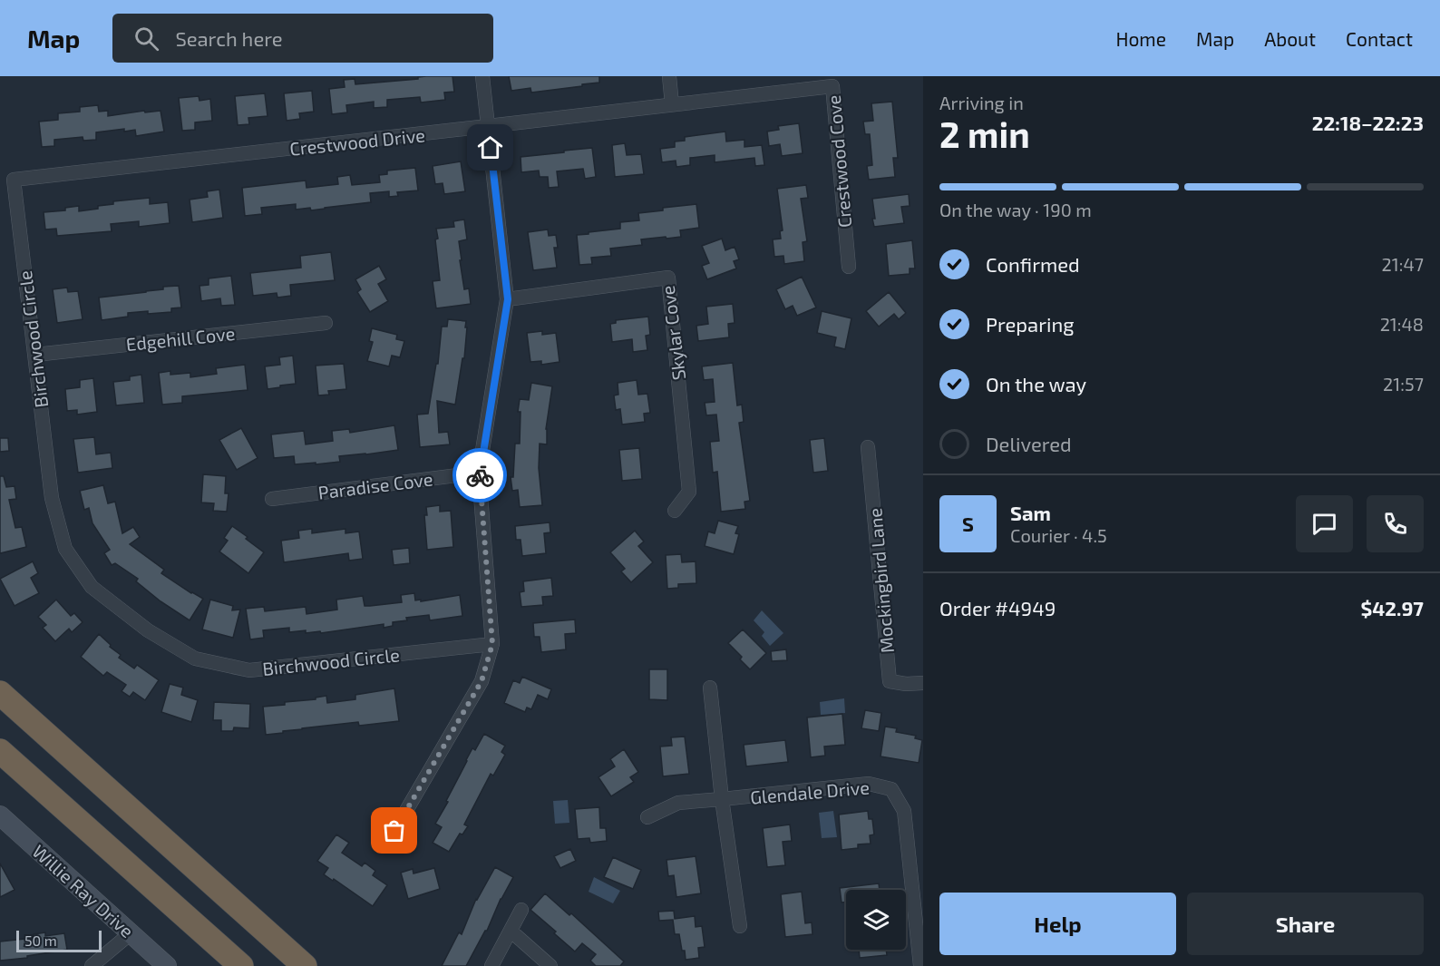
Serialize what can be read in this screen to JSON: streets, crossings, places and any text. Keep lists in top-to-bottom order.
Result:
{
  "streets": {
    "street": [
      "Crestwood Drive",
      "Crestwood Cove",
      "Skylar Cove",
      "Edgehill Cove",
      "Birchwood Circle",
      "Paradise Cove",
      "Mockingbird Lane",
      "Glendale Drive",
      "Willie Ray Drive"
    ]
  },
  "crossings": [
    ["Crestwood Drive", "Crestwood Cove"],
    ["Crestwood Drive", "Birchwood Circle"],
    ["Edgehill Cove", "Birchwood Circle"]
  ],
  "scale_bar": "50 m",
  "page": {
    "header": "Map",
    "search": "Search here",
    "nav": [
      "Home",
      "Map",
      "About",
      "Contact"
    ],
    "heading": ["2 min", "Arriving in", "22:18–22:23"],
    "panel": [
      "Sam",
      "Courier · 4.5",
      "Order #4949",
      "$42.97"
    ],
    "bar": "On the way · 190 m",
    "list": [
      ["Confirmed", "21:47"],
      ["Preparing", "21:48"],
      ["On the way", "21:57"],
      "Delivered"
    ],
    "round": "S",
    "buttons": ["Help", "Share"],
    "scale": "50 m"
  }
}
